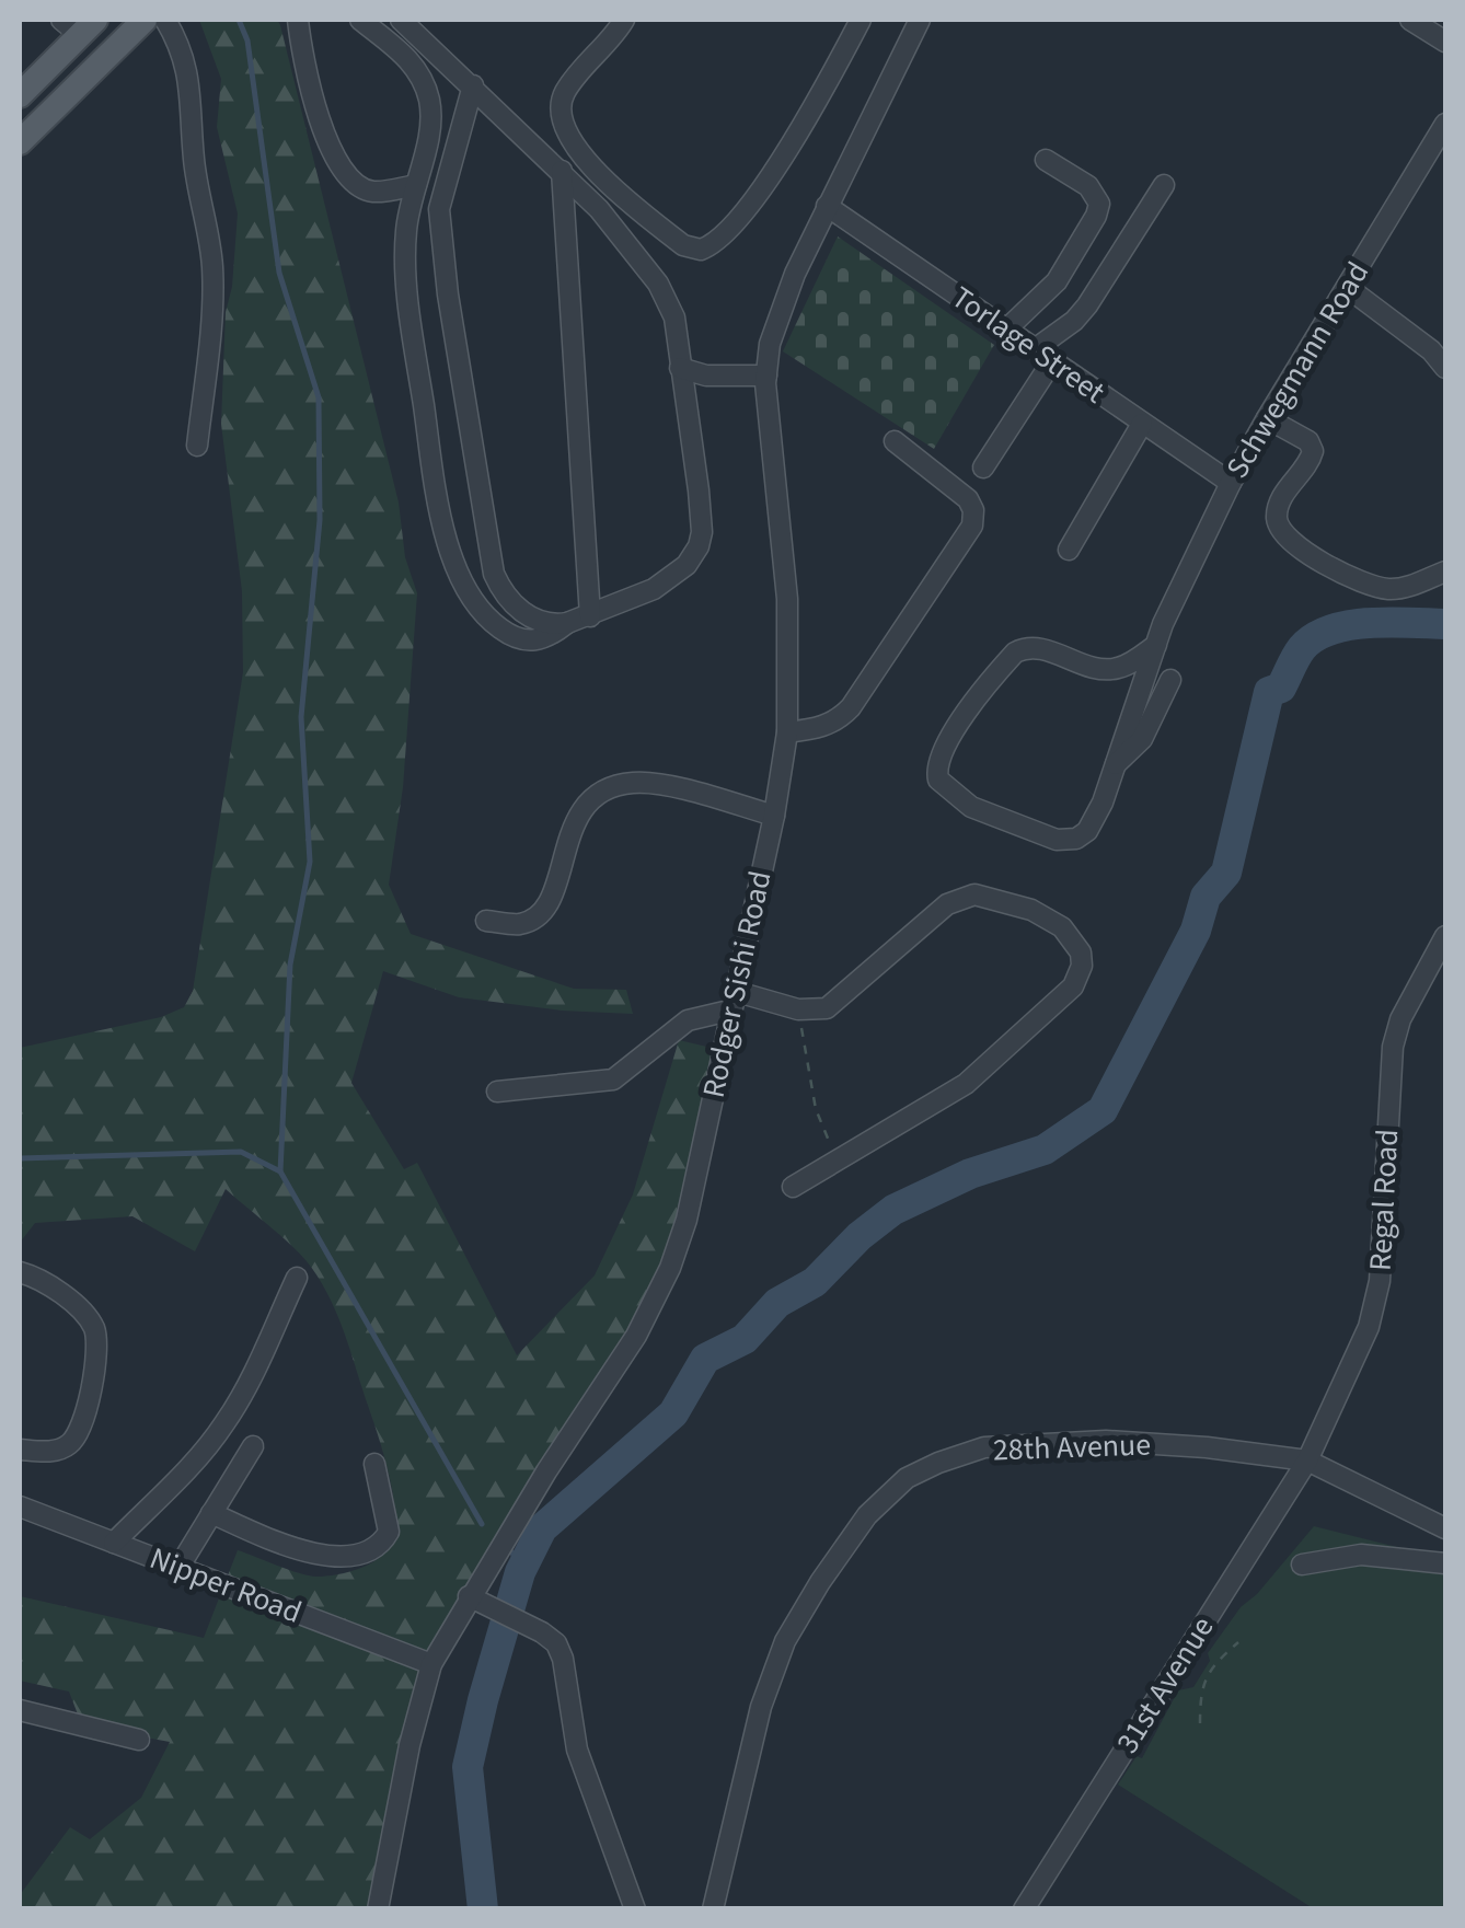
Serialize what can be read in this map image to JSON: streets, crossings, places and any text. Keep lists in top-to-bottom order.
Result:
{
  "streets": {
    "street": [
      "Torlage Street",
      "Schwegmann Road",
      "Rodger Sishi Road",
      "Regal Road",
      "28th Avenue",
      "Nipper Road",
      "31st Avenue"
    ]
  },
  "crossings": [
    ["Torlage Street", "Schwegmann Road"],
    ["Torlage Street", "Rodger Sishi Road"],
    ["Rodger Sishi Road", "Nipper Road"],
    ["Regal Road", "28th Avenue"],
    ["Regal Road", "31st Avenue"],
    ["28th Avenue", "31st Avenue"]
  ]
}
